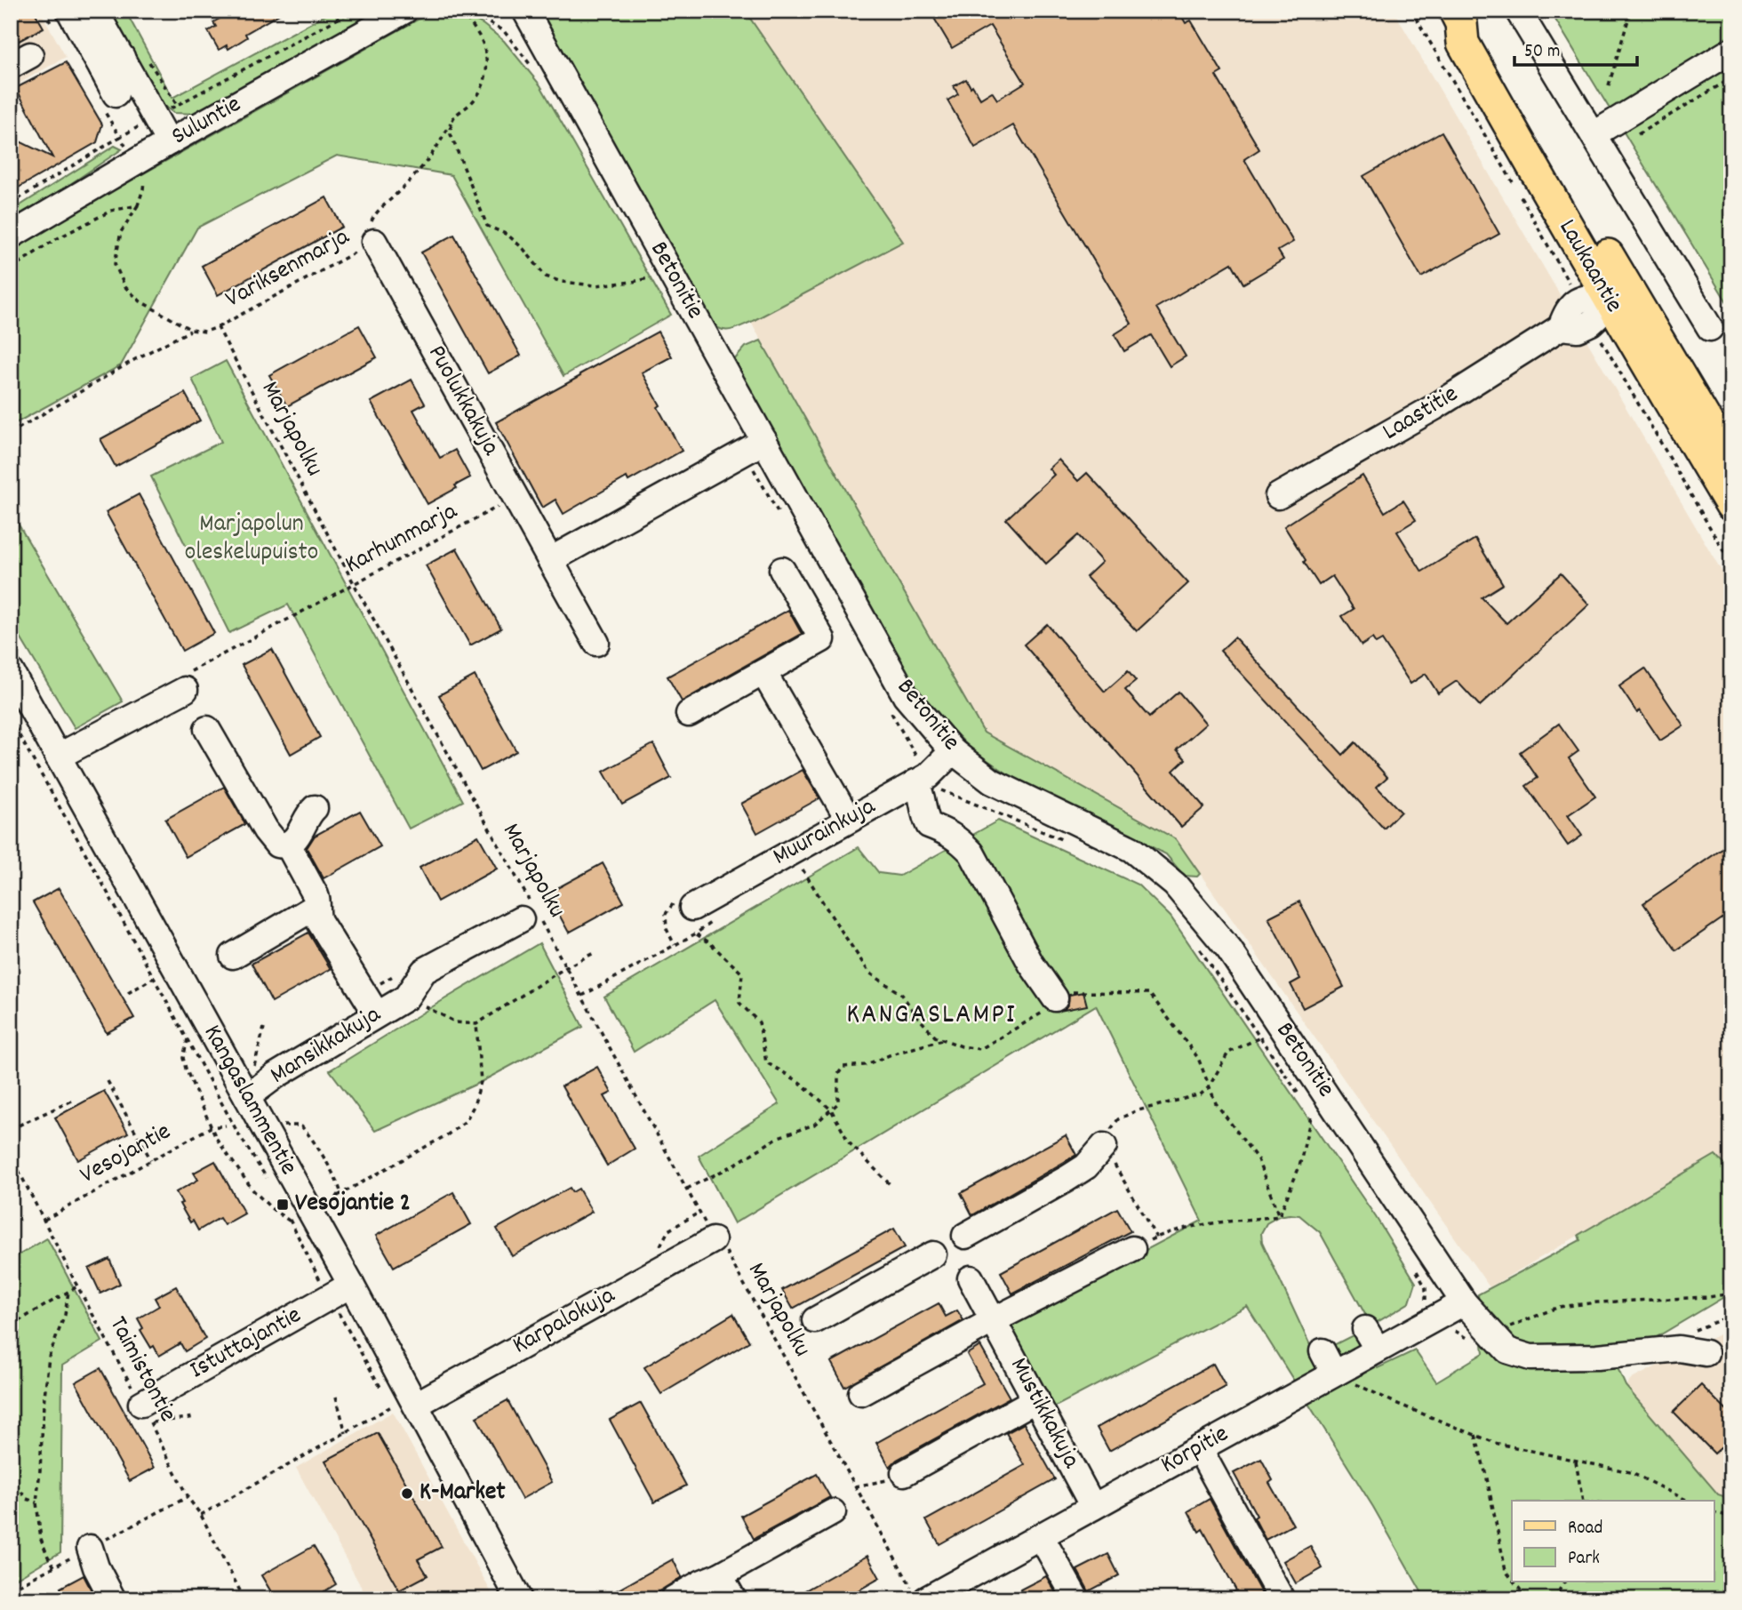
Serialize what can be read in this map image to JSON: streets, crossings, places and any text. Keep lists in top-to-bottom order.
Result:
{
  "streets": {
    "main road": ["Laukaantie"],
    "street": [
      "Suluntie",
      "Betonitie",
      "Puolukkakuja",
      "Laastitie",
      "Muurainkuja",
      "Mansikkakuja",
      "Kangaslammentie",
      "Karpalokuja",
      "Istuttajantie",
      "Mustikkakuja",
      "Korpitie"
    ],
    "path": [
      "Variksenmarja",
      "Marjapolku",
      "Karhunmarja",
      "Vesojantie",
      "Taimistontie"
    ]
  },
  "crossings": [
    ["Laukaantie", "Laastitie"],
    ["Variksenmarja", "Puolukkakuja"],
    ["Variksenmarja", "Marjapolku"],
    ["Betonitie", "Muurainkuja"],
    ["Betonitie", "Korpitie"],
    ["Puolukkakuja", "Karhunmarja"],
    ["Marjapolku", "Karhunmarja"],
    ["Marjapolku", "Karpalokuja"],
    ["Marjapolku", "Korpitie"],
    ["Mansikkakuja", "Kangaslammentie"],
    ["Kangaslammentie", "Karpalokuja"],
    ["Kangaslammentie", "Istuttajantie"],
    ["Vesojantie", "Taimistontie"],
    ["Istuttajantie", "Taimistontie"],
    ["Mustikkakuja", "Korpitie"]
  ],
  "districts": ["KANGASLAMPI"],
  "parks": ["Marjapolun oleskelupuisto"],
  "places": {
    "transit": ["Vesojantie 2"],
    "other": ["K-Market"]
  },
  "legend": ["Road", "Park"],
  "scale_bar": "50 m"
}
